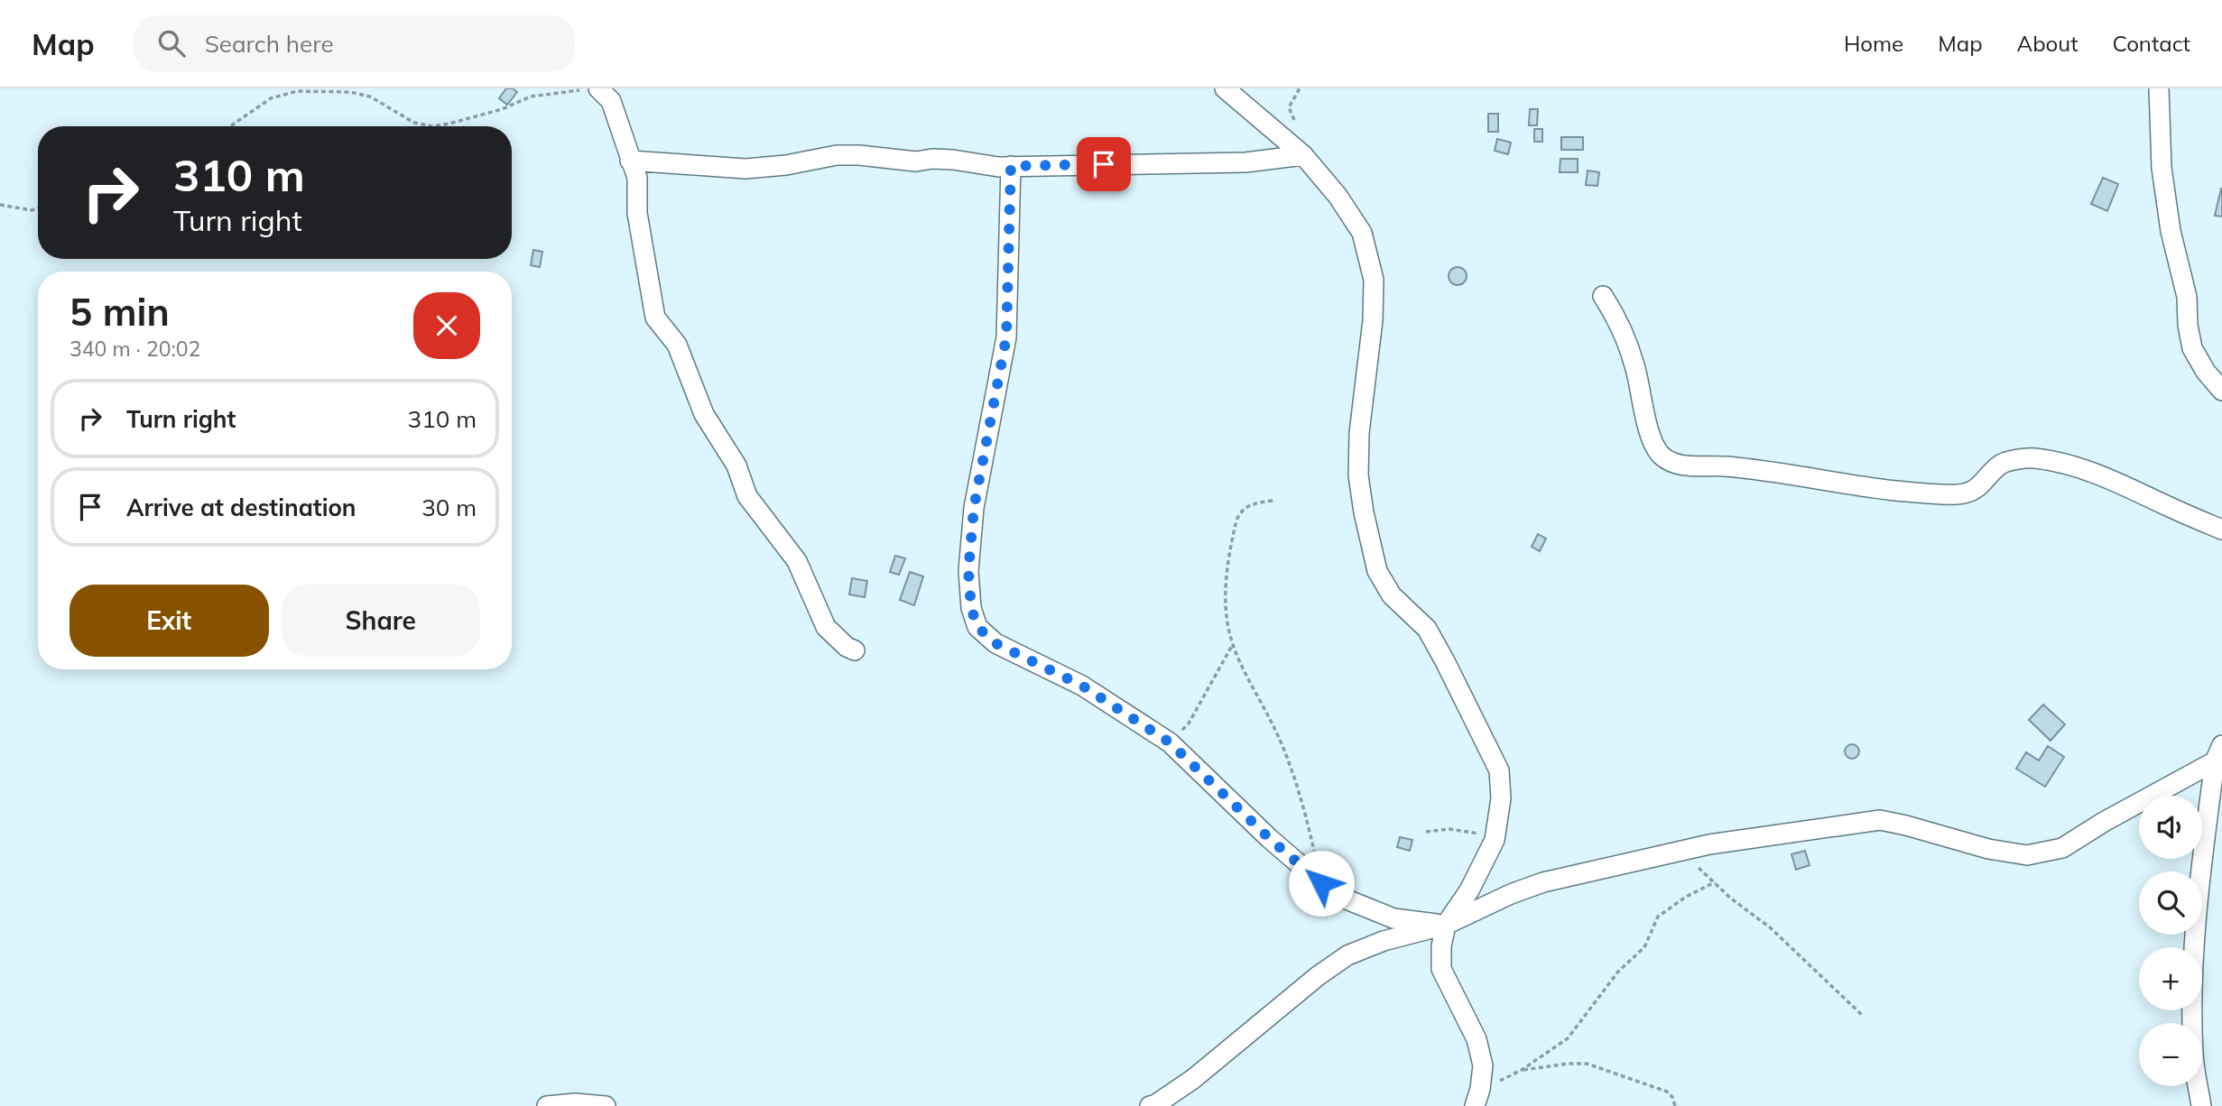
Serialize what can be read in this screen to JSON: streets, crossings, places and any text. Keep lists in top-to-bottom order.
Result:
{
  "page": {
    "header": "Map",
    "search": "Search here",
    "nav": [
      "Home",
      "Map",
      "About",
      "Contact"
    ],
    "turn": ["310 m", "Turn right"],
    "heading": ["5 min", "340 m · 20:02"],
    "list": [
      {
        "name": "Turn right",
        "value": "310 m"
      },
      {
        "name": "Arrive at destination",
        "value": "30 m"
      }
    ],
    "buttons": ["Exit", "Share"],
    "map_buttons": ["+", "−"]
  }
}
